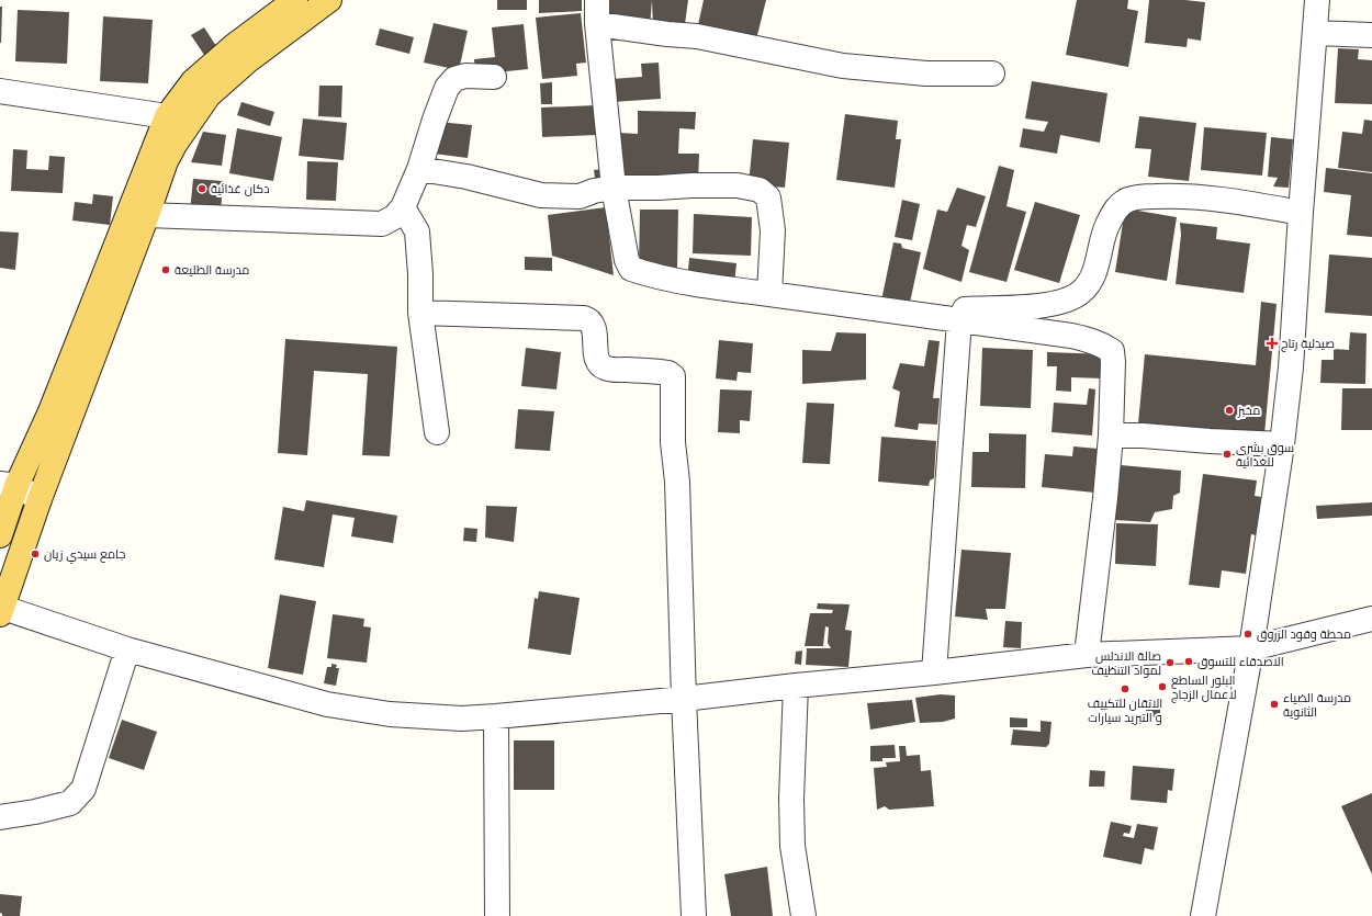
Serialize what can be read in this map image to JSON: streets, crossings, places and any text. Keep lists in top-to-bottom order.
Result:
{
  "places": {
    "other": [
      "دكان غذائية",
      "مدرسة الطليعة",
      "مخبز",
      "سوق بشرى للغذائية",
      "جامع سيدي زيان",
      "محطة وقود الزروق",
      "الاصدقاء للتسوق",
      "صالة الاندلس لمواد التنظيف",
      "البلور الساطع لاعمال الزجاج",
      "الاتقان للتكييف و التبريد سيارات",
      "مدرسة الضياء الثانوية"
    ],
    "health": ["صيدلية رتاج"]
  }
}
